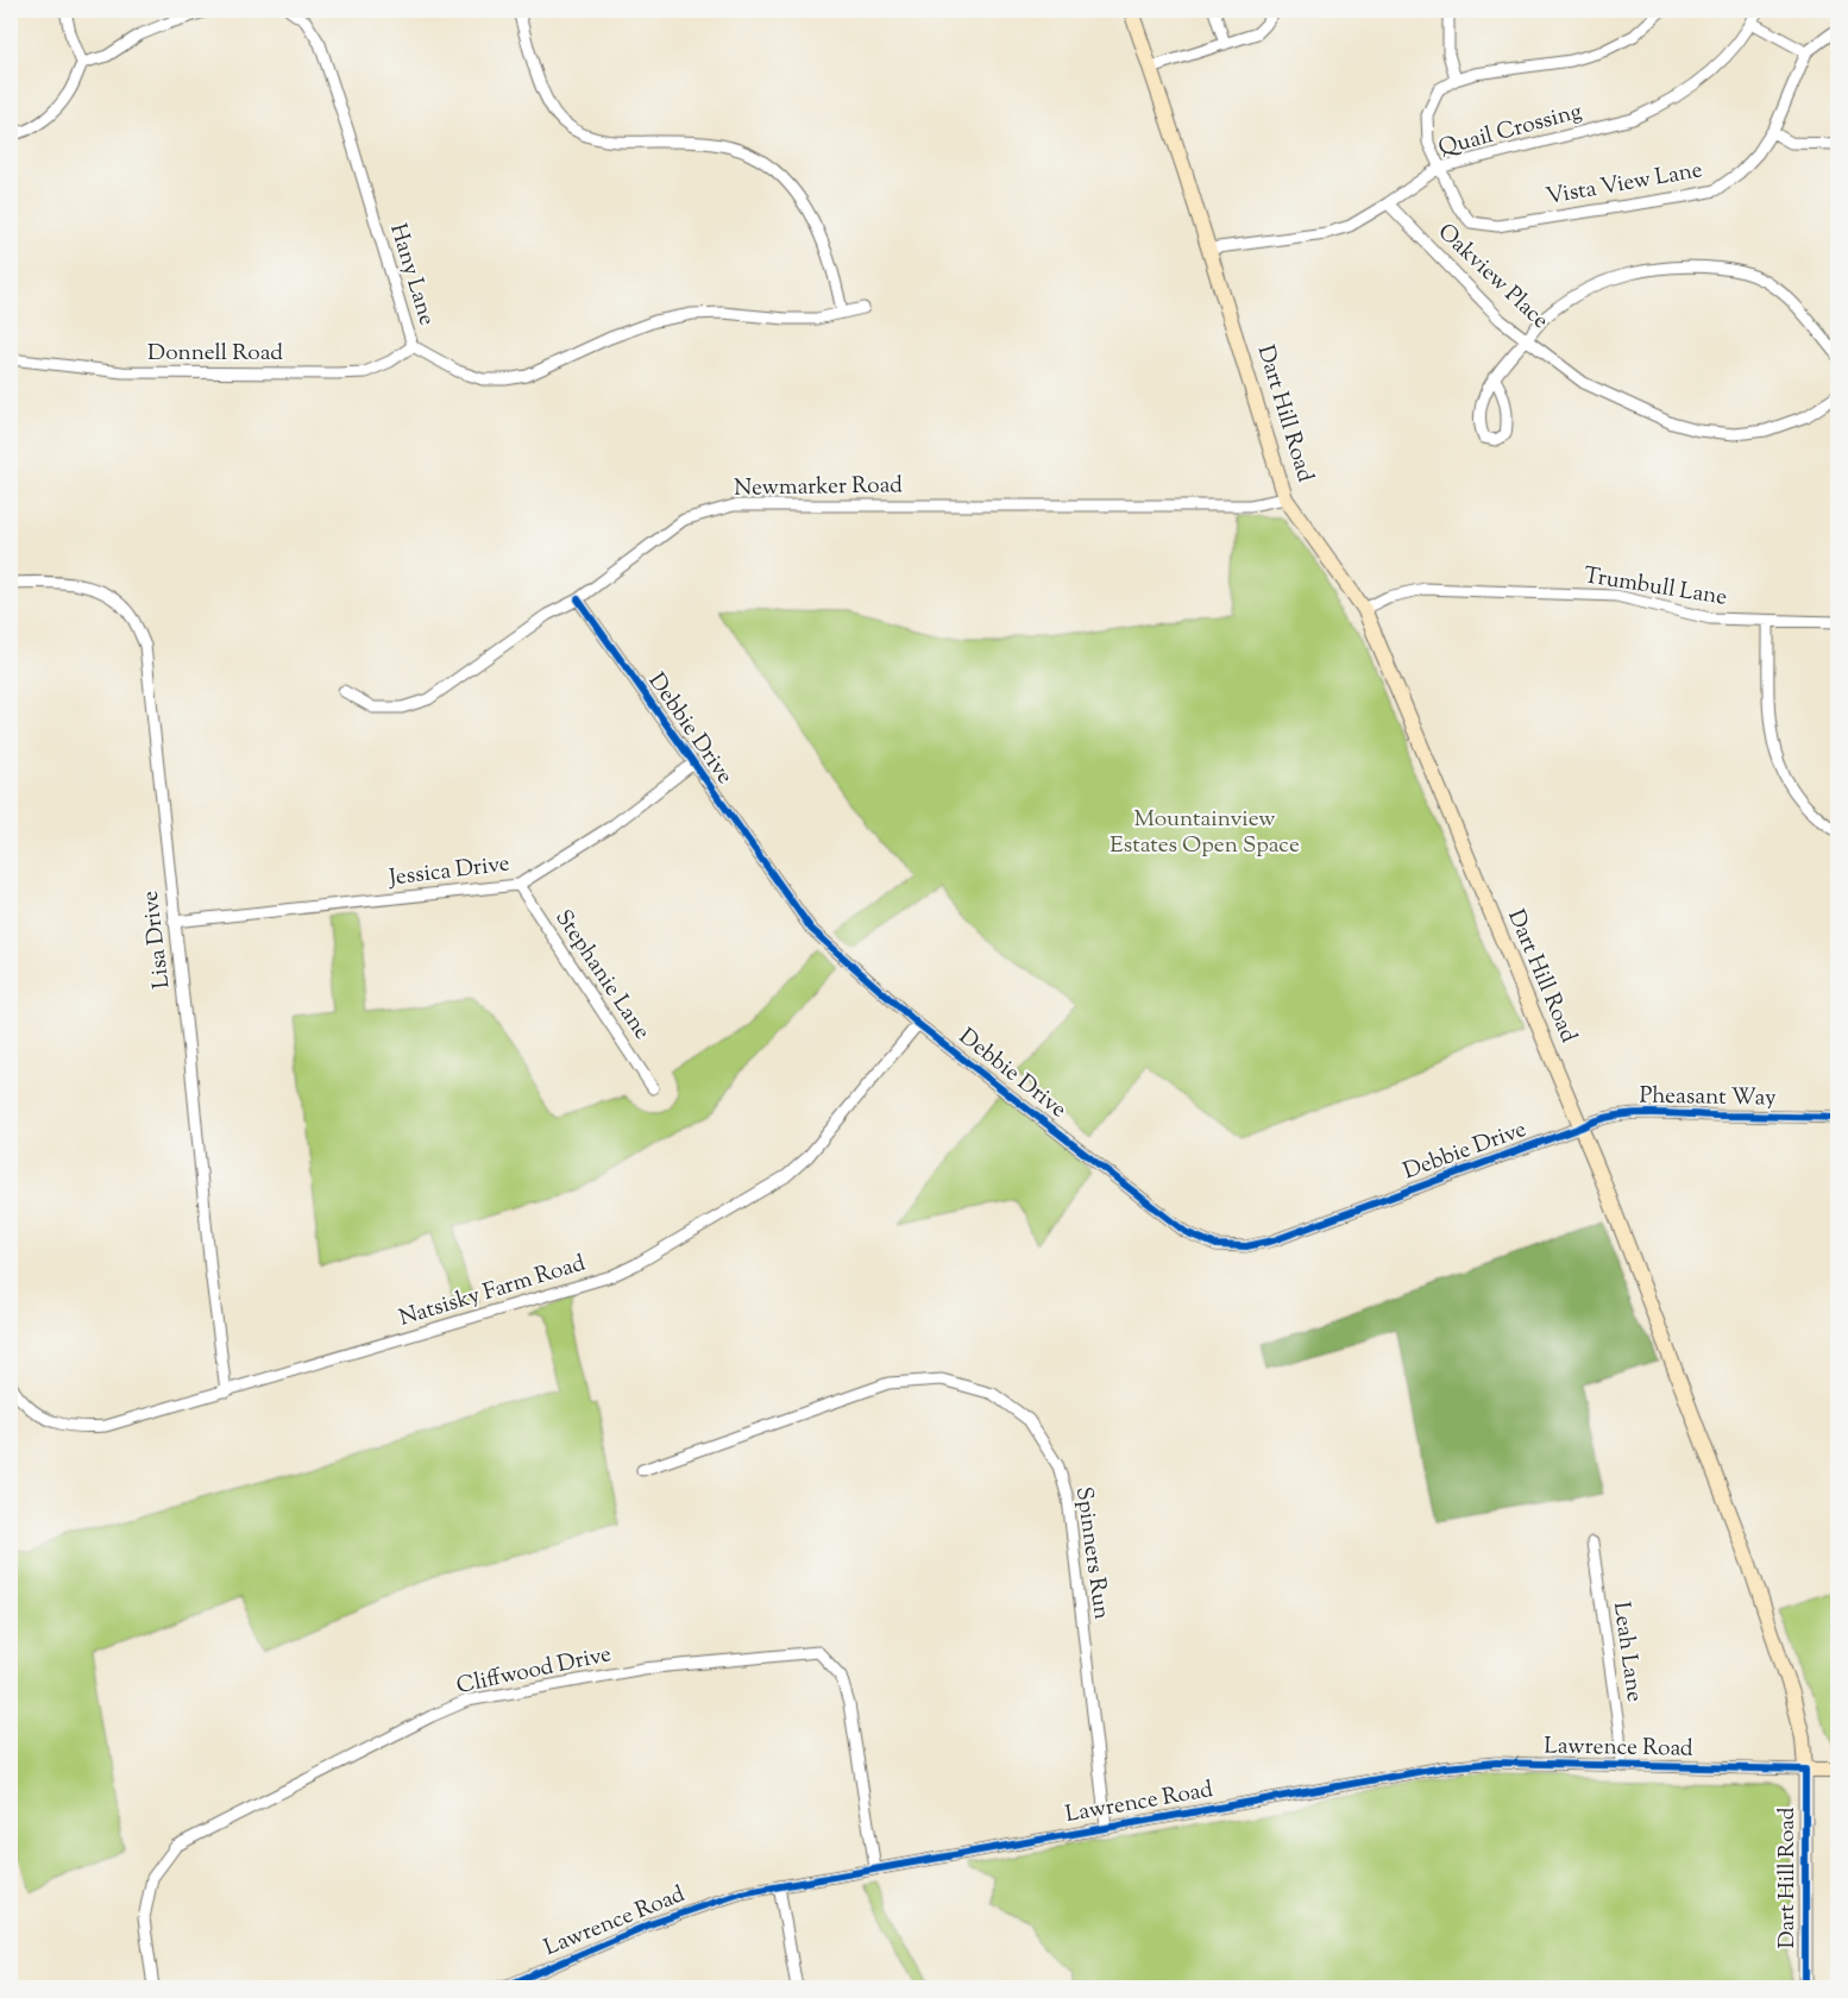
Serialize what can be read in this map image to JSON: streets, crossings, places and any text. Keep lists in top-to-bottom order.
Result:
{
  "streets": {
    "main road": ["Dart Hill Road"],
    "street": [
      "Quail Crossing",
      "Vista View Lane",
      "Hany Lane",
      "Oakview Place",
      "Donnell Road",
      "Newmarker Road",
      "Trumbull Lane",
      "Debbie Drive",
      "Jessica Drive",
      "Lisa Drive",
      "Stephanie Lane",
      "Pheasant Way",
      "Natsisky Farm Road",
      "Spinners Run",
      "Leah Lane",
      "Cliffwood Drive",
      "Lawrence Road"
    ]
  },
  "crossings": [
    ["Quail Crossing", "Vista View Lane"],
    ["Quail Crossing", "Oakview Place"],
    ["Quail Crossing", "Dart Hill Road"],
    ["Hany Lane", "Donnell Road"],
    ["Dart Hill Road", "Newmarker Road"],
    ["Dart Hill Road", "Trumbull Lane"],
    ["Dart Hill Road", "Debbie Drive"],
    ["Dart Hill Road", "Pheasant Way"],
    ["Dart Hill Road", "Lawrence Road"],
    ["Newmarker Road", "Debbie Drive"],
    ["Debbie Drive", "Jessica Drive"],
    ["Debbie Drive", "Pheasant Way"],
    ["Debbie Drive", "Natsisky Farm Road"],
    ["Jessica Drive", "Lisa Drive"],
    ["Jessica Drive", "Stephanie Lane"],
    ["Lisa Drive", "Natsisky Farm Road"],
    ["Spinners Run", "Lawrence Road"],
    ["Leah Lane", "Lawrence Road"],
    ["Cliffwood Drive", "Lawrence Road"]
  ],
  "parks": ["Mountainview Estates Open Space"]
}
